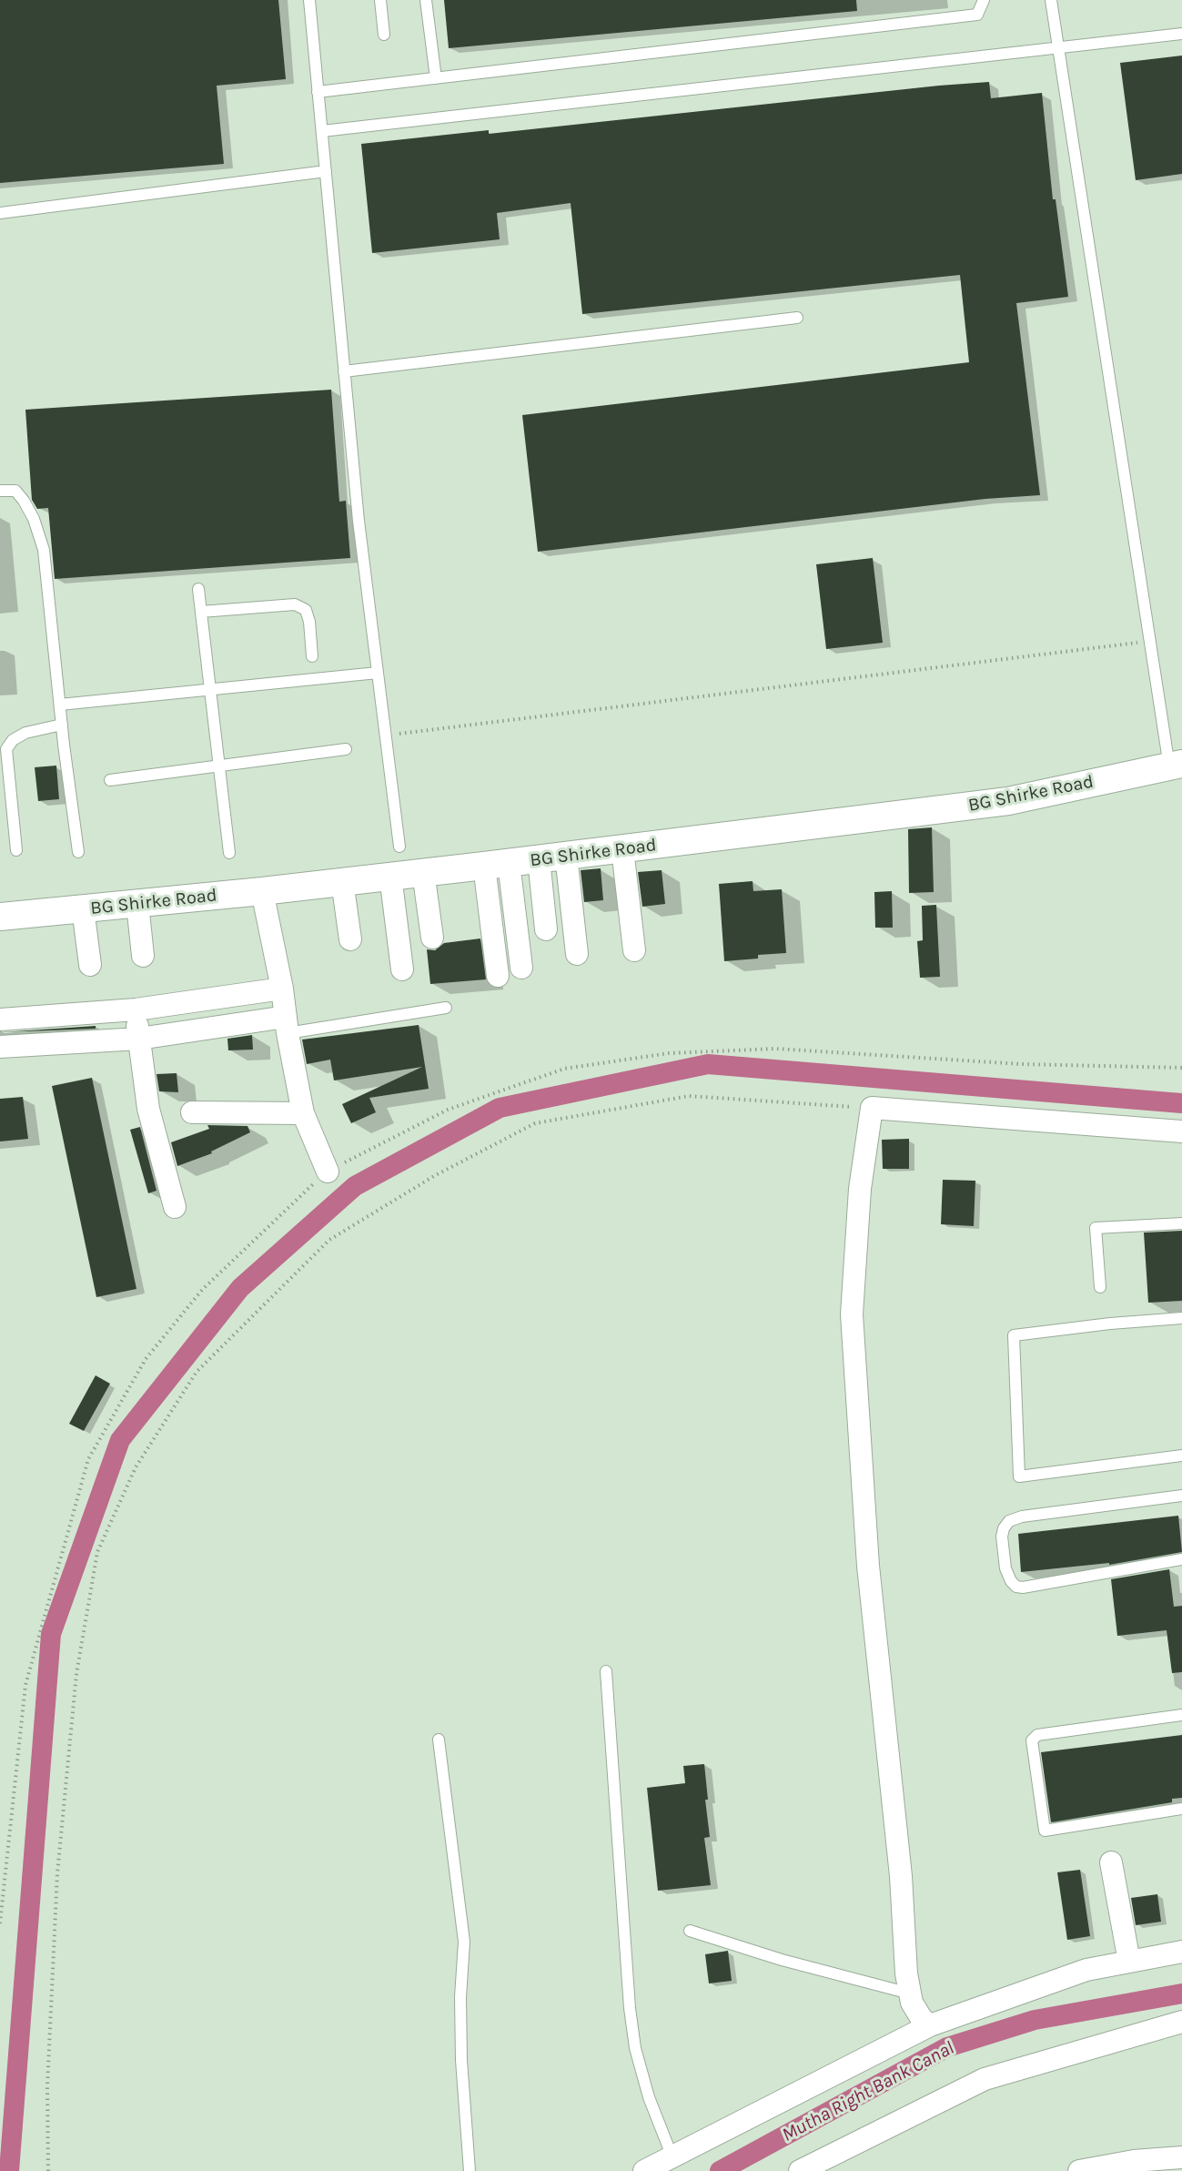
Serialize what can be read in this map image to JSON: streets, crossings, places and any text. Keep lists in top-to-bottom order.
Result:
{
  "streets": {
    "street": ["BG Shirke Road"]
  },
  "water": ["Mutha Right Bank Canal"]
}
